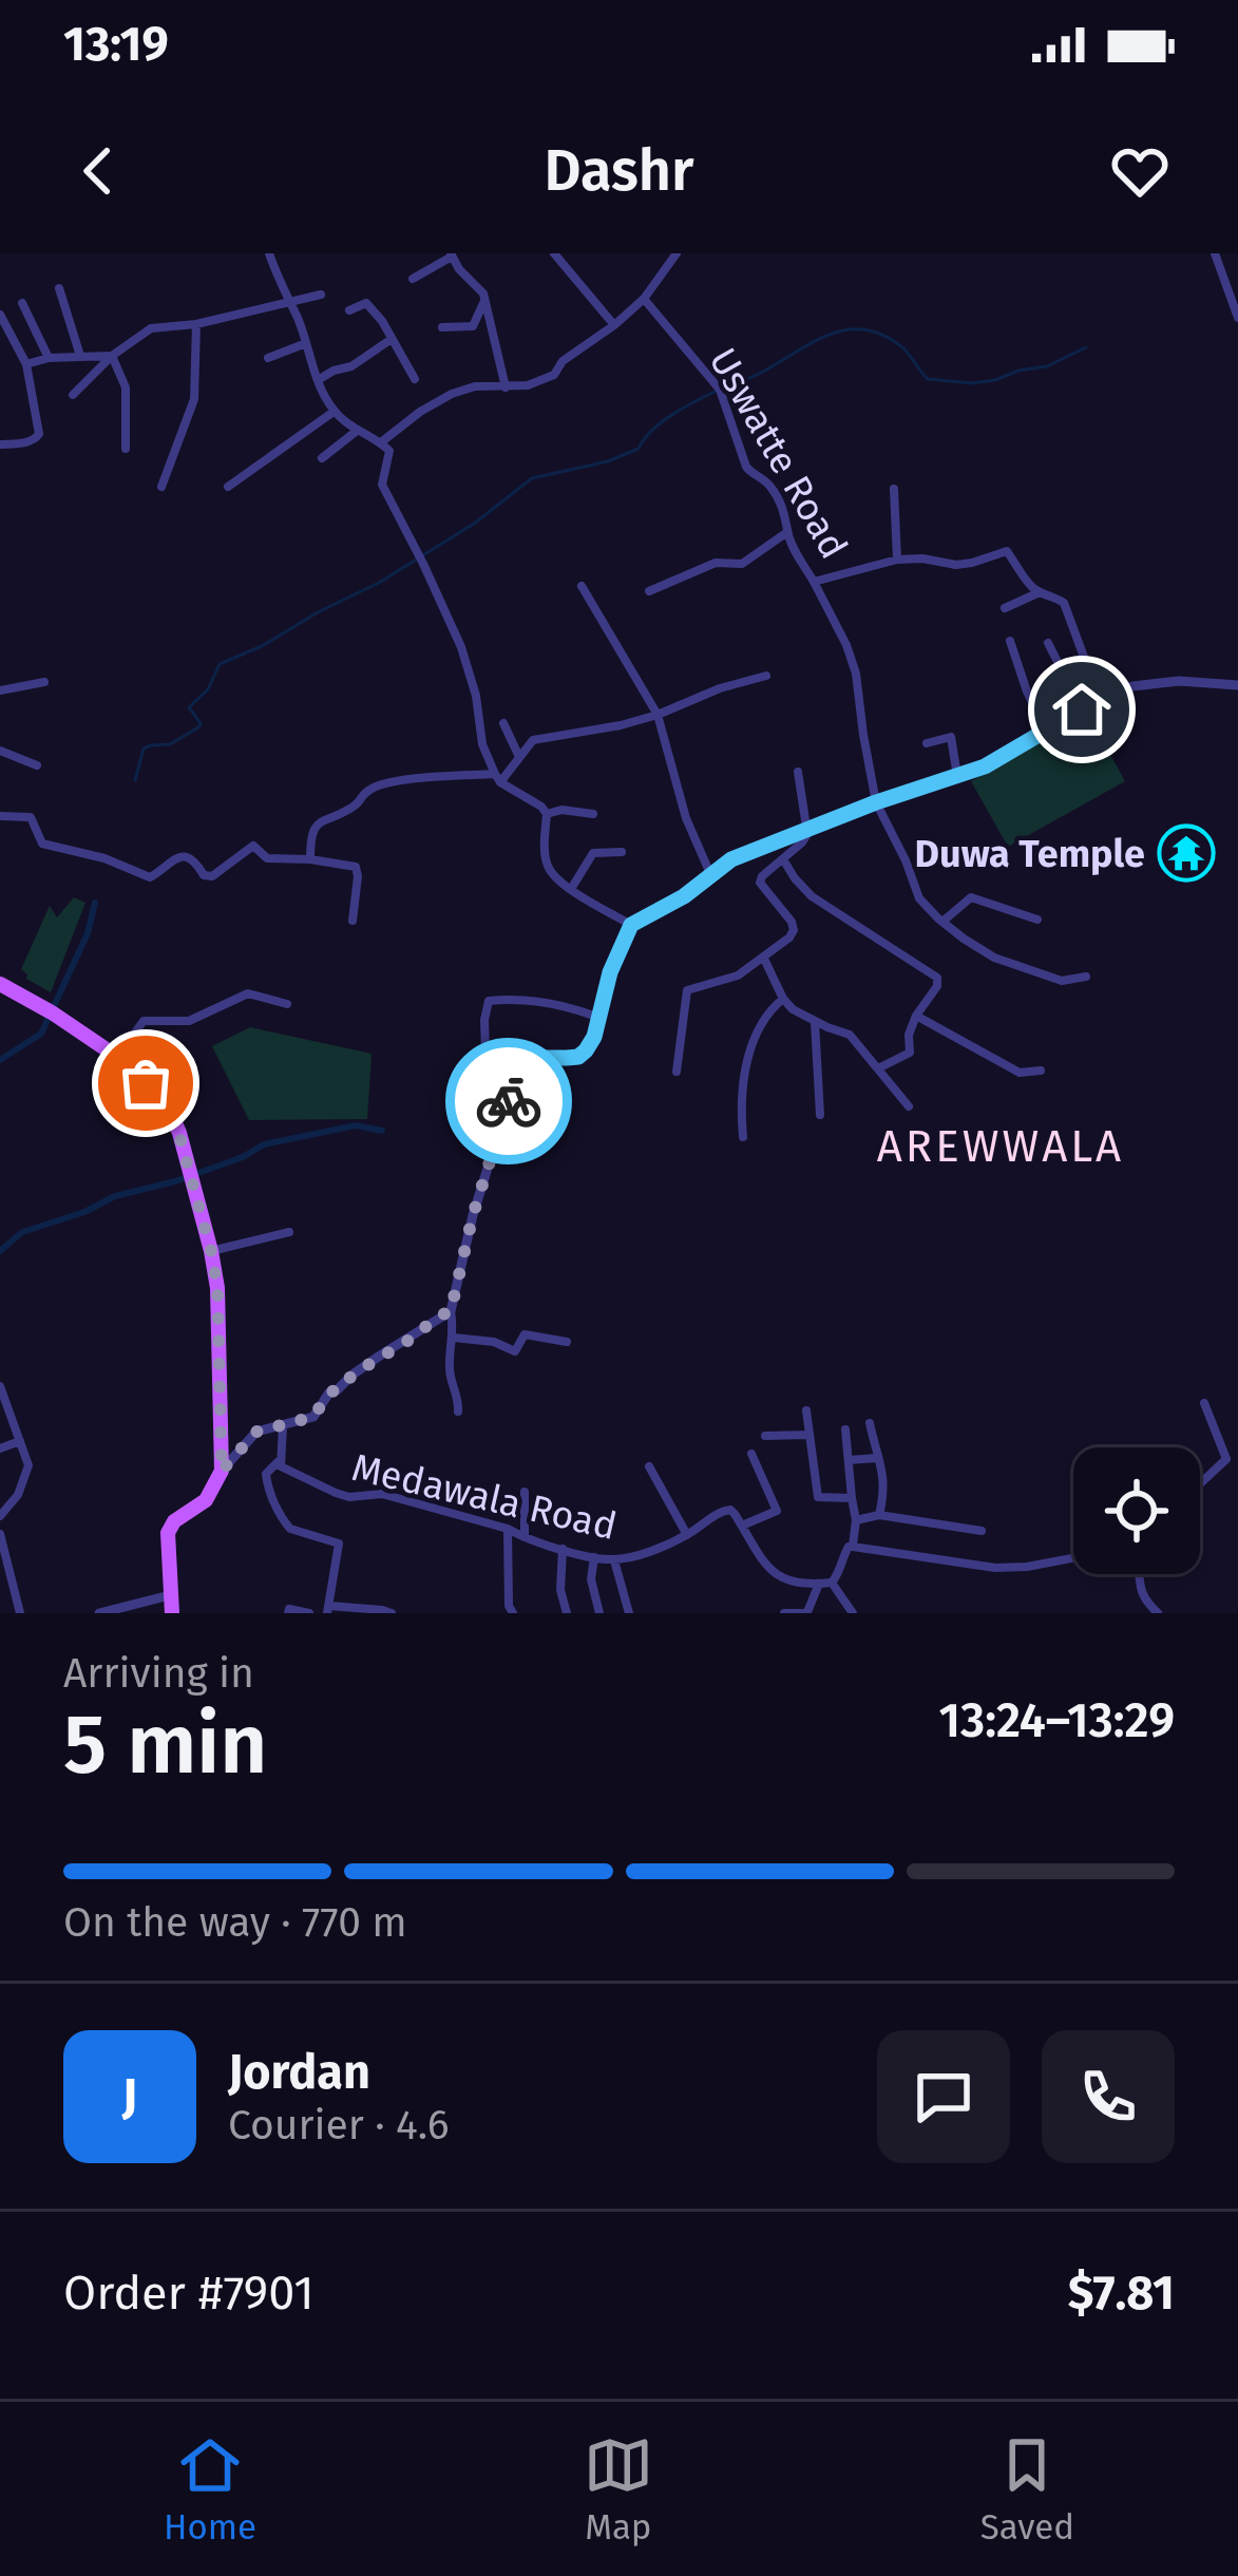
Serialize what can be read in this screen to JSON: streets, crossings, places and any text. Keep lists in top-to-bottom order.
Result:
{
  "streets": {
    "street": ["Uswatte Road", "Medawala Road"]
  },
  "districts": ["AREWWALA"],
  "places": {
    "temple": ["Duwa Temple"]
  },
  "page": {
    "status": "13:19",
    "header": "Dashr",
    "heading": ["5 min", "Arriving in", "13:24–13:29"],
    "panel": [
      "Jordan",
      "Courier · 4.6",
      "Order #7901",
      "$7.81"
    ],
    "bar": "On the way · 770 m",
    "round": "J",
    "tabs": ["Home", "Map", "Saved"]
  }
}
